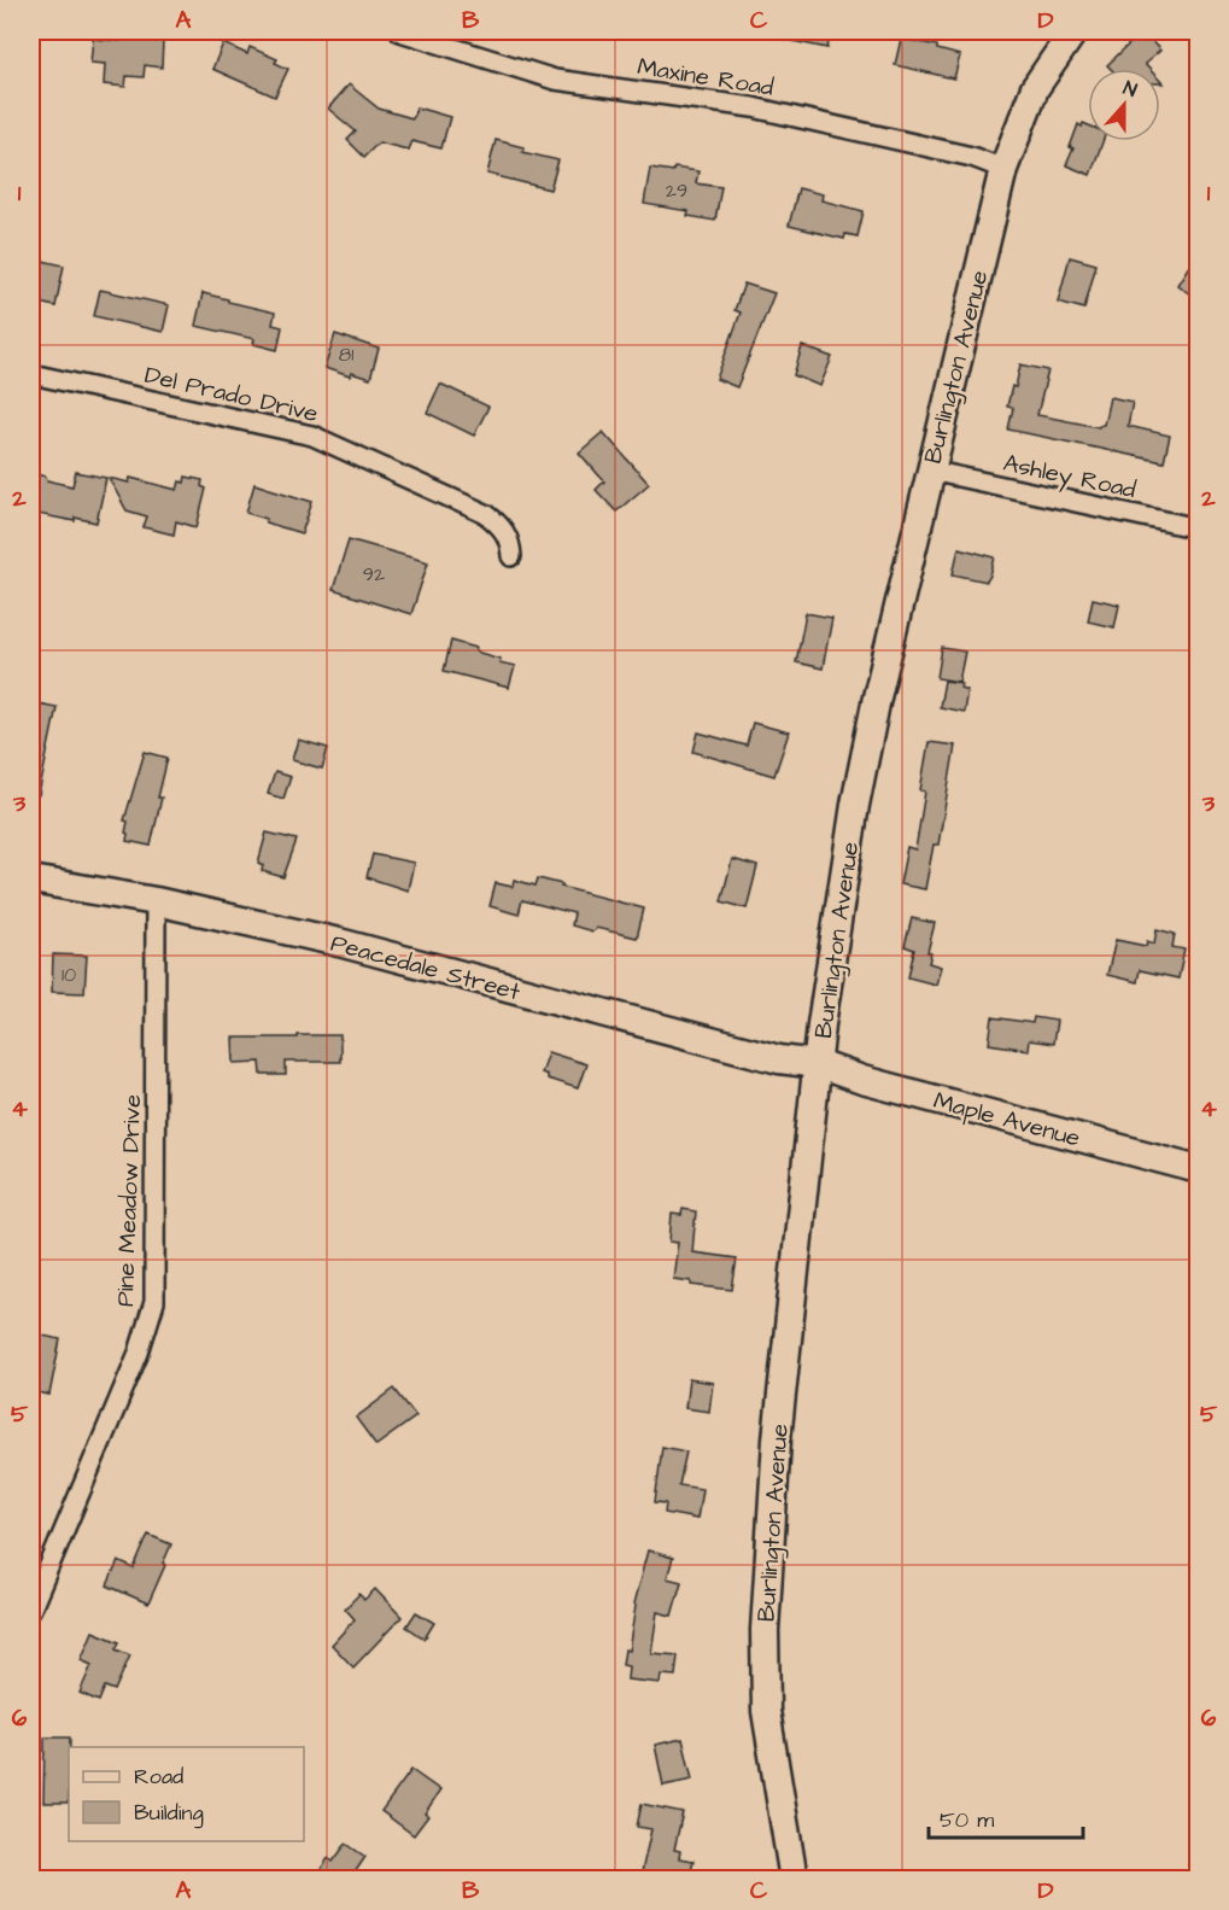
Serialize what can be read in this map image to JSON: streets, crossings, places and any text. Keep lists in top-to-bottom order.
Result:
{
  "streets": {
    "main road": ["Burlington Avenue", "Peacedale Street", "Maple Avenue"],
    "street": [
      "Maxine Road",
      "Del Prado Drive",
      "Ashley Road",
      "Pine Meadow Drive"
    ]
  },
  "crossings": [
    ["Maxine Road", "Burlington Avenue"],
    ["Burlington Avenue", "Ashley Road"],
    ["Burlington Avenue", "Peacedale Street"],
    ["Burlington Avenue", "Maple Avenue"],
    ["Peacedale Street", "Maple Avenue"],
    ["Peacedale Street", "Pine Meadow Drive"]
  ],
  "house_numbers": [
    "29",
    "81",
    "92",
    "10"
  ],
  "legend": ["Road", "Building"],
  "scale_bar": "50 m",
  "north": "top",
  "grid": {
    "columns": [
      "A",
      "B",
      "C",
      "D"
    ],
    "rows": [
      "1",
      "2",
      "3",
      "4",
      "5",
      "6"
    ]
  }
}
